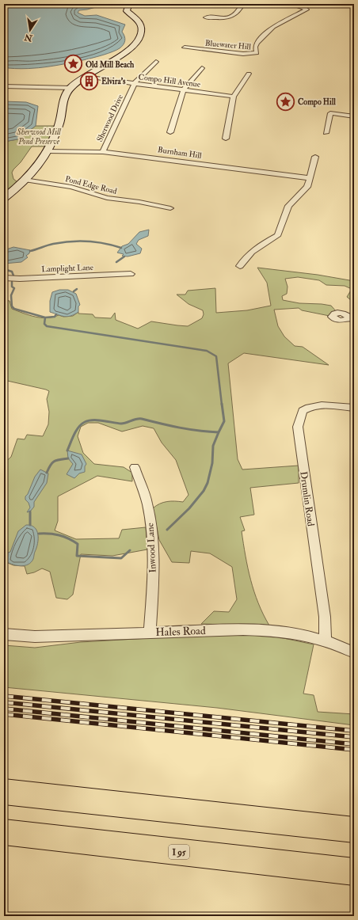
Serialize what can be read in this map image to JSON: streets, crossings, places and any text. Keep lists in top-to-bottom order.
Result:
{
  "streets": {
    "highway": ["I 95"],
    "street": [
      "Bluewater Hill",
      "Compo Hill Avenue",
      "Sherwood Drive",
      "Burnham Hill",
      "Pond Edge Road",
      "Lamplight Lane",
      "Drumlin Road",
      "Inwood Lane",
      "Hales Road"
    ]
  },
  "crossings": [
    ["Compo Hill Avenue", "Sherwood Drive"],
    ["Sherwood Drive", "Burnham Hill"],
    ["Drumlin Road", "Hales Road"],
    ["Inwood Lane", "Hales Road"]
  ],
  "parks": ["Sherwood Mill Pond Preserve"],
  "places": {
    "place": ["Old Mill Beach", "Compo Hill"],
    "building": ["Elvira's"]
  },
  "north": "bottom"
}
